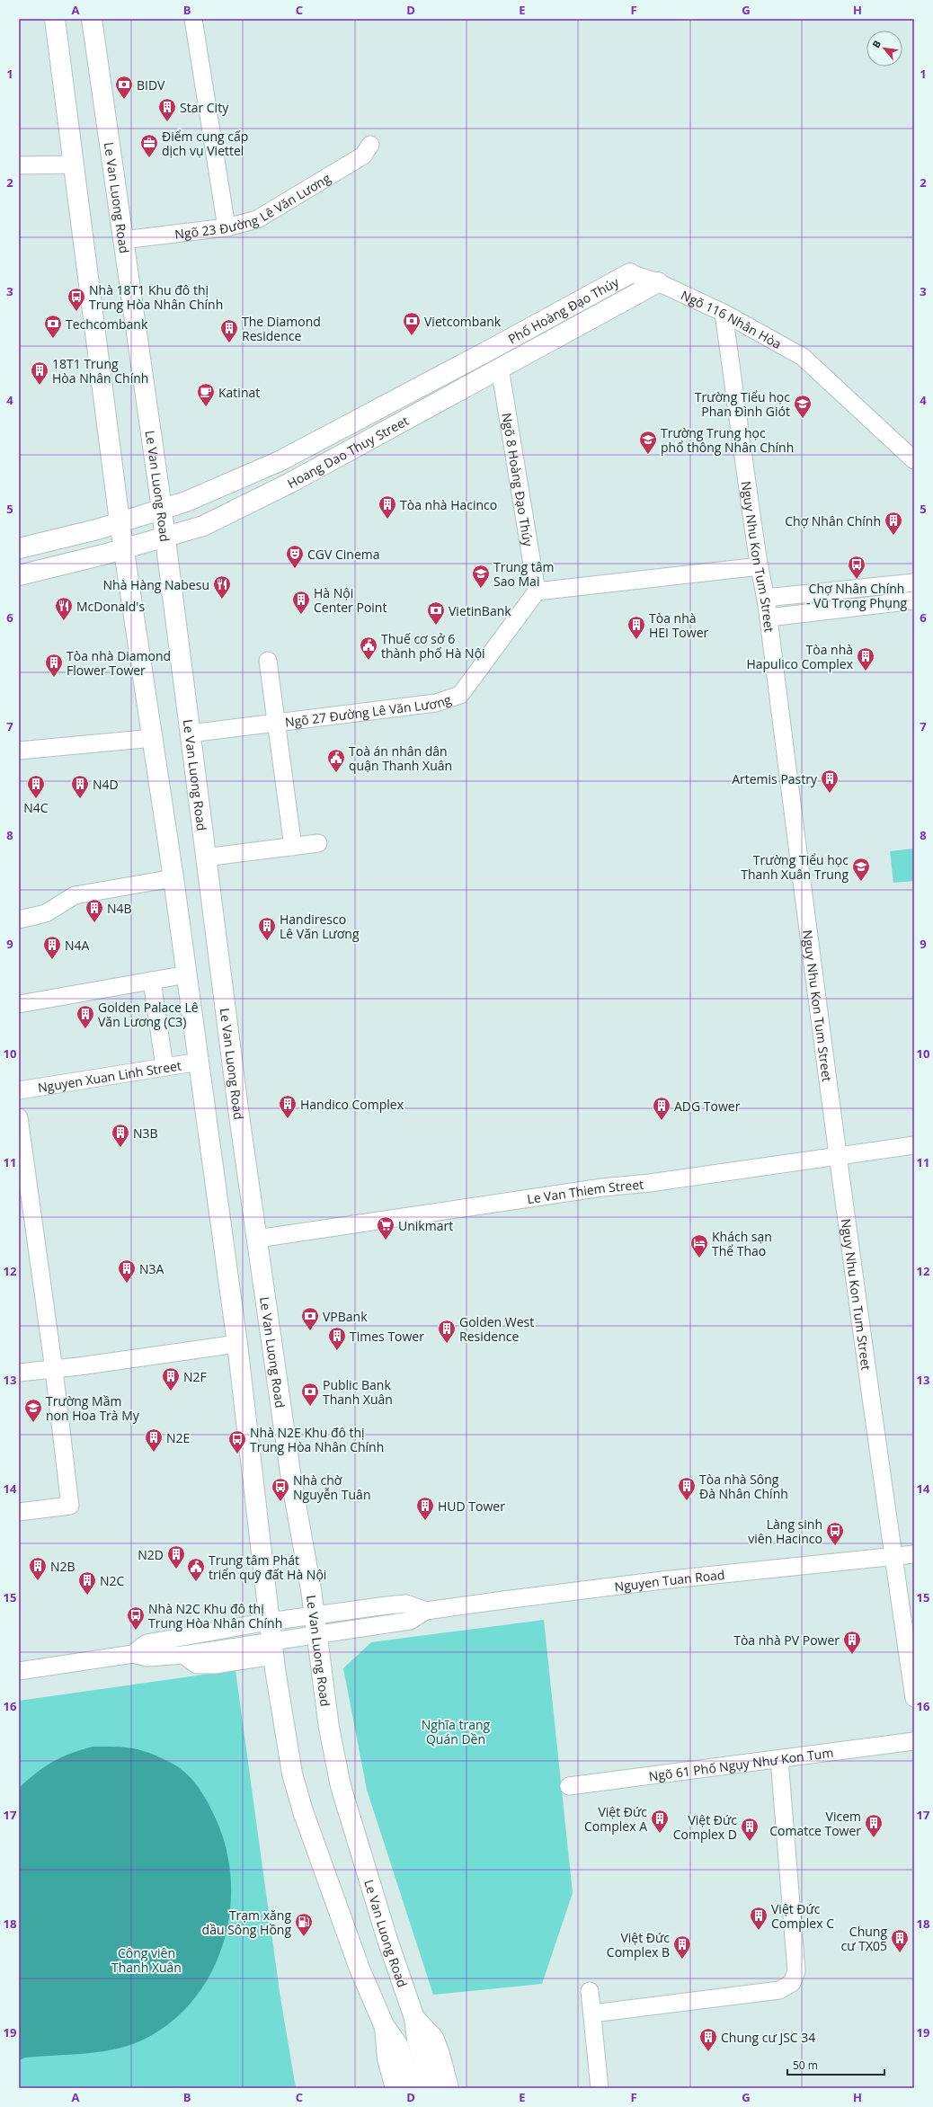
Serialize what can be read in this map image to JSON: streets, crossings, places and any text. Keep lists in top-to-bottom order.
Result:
{
  "streets": {
    "main road": ["Le Van Luong Road", "Phố Hoàng Đạo Thúy", "Hoang Dao Thuy Street"],
    "street": [
      "Ngõ 23 Đường Lê Văn Lương",
      "Ngõ 116 Nhân Hòa",
      "Ngõ 8 Hoàng Đạo Thúy",
      "Nguy Nhu Kon Tum Street",
      "Ngõ 27 Đường Lê Văn Lương",
      "Nguyen Xuan Linh Street",
      "Le Van Thiem Street",
      "Nguyen Tuan Road",
      "Ngõ 61 Phố Ngụy Như Kon Tum"
    ]
  },
  "crossings": [
    ["Le Van Luong Road", "Ngõ 23 Đường Lê Văn Lương"],
    ["Le Van Luong Road", "Hoang Dao Thuy Street"],
    ["Le Van Luong Road", "Ngõ 27 Đường Lê Văn Lương"],
    ["Le Van Luong Road", "Le Van Thiem Street"],
    ["Le Van Luong Road", "Nguyen Tuan Road"],
    ["Phố Hoàng Đạo Thúy", "Ngõ 116 Nhân Hòa"],
    ["Phố Hoàng Đạo Thúy", "Hoang Dao Thuy Street"],
    ["Ngõ 116 Nhân Hòa", "Hoang Dao Thuy Street"],
    ["Ngõ 116 Nhân Hòa", "Nguy Nhu Kon Tum Street"],
    ["Hoang Dao Thuy Street", "Ngõ 8 Hoàng Đạo Thúy"],
    ["Ngõ 8 Hoàng Đạo Thúy", "Ngõ 27 Đường Lê Văn Lương"],
    ["Nguy Nhu Kon Tum Street", "Le Van Thiem Street"],
    ["Nguy Nhu Kon Tum Street", "Nguyen Tuan Road"]
  ],
  "parks": ["Nghĩa trang Quán Dền", "Công viên Thanh Xuân"],
  "places": {
    "bank": [
      "BIDV",
      "Vietcombank",
      "Techcombank",
      "VietinBank",
      "VPBank",
      "Public Bank Thanh Xuân"
    ],
    "building": [
      "Star City",
      "The Diamond Residence",
      "18T1 Trung Hòa Nhân Chính",
      "Tòa nhà Hacinco",
      "Chợ Nhân Chính",
      "Hà Nội Center Point",
      "Tòa nhà HEI Tower",
      "Tòa nhà Hapulico Complex",
      "Tòa nhà Diamond Flower Tower",
      "Artemis Pastry",
      "N4C",
      "N4D",
      "N4B",
      "Handiresco Lê Văn Lương",
      "N4A",
      "Golden Palace Lê Văn Lương (C3)",
      "Handico Complex",
      "ADG Tower",
      "N3B",
      "N3A",
      "Golden West Residence",
      "Times Tower",
      "N2F",
      "N2E",
      "Tòa nhà Sông Đà Nhân Chính",
      "HUD Tower",
      "N2D",
      "N2B",
      "N2C",
      "Tòa nhà PV Power",
      "Việt Đức Complex A",
      "Vicem Comatce Tower",
      "Việt Đức Complex D",
      "Việt Đức Complex C",
      "Chung cư TX05",
      "Việt Đức Complex B",
      "Chung cư JSC 34"
    ],
    "office": ["Điểm cung cấp dịch vụ Viettel"],
    "bus stop": [
      "Nhà 18T1 Khu đô thị Trung Hòa Nhân Chính",
      "Chợ Nhân Chính - Vũ Trọng Phụng",
      "Nhà N2E Khu đô thị Trung Hòa Nhân Chính",
      "Nhà chờ Nguyễn Tuân",
      "Làng sinh viên Hacinco",
      "Nhà N2C Khu đô thị Trung Hòa Nhân Chính"
    ],
    "cafe": ["Katinat"],
    "school or university": [
      "Trường Tiểu học Phan Đình Giót",
      "Trường Trung học phổ thông Nhân Chính",
      "Trung tâm Sao Mai",
      "Trường Tiểu học Thanh Xuân Trung",
      "Trường Mầm non Hoa Trà My"
    ],
    "theatre": ["CGV Cinema"],
    "restaurant": ["Nhà Hàng Nabesu", "McDonald's"],
    "public building": ["Thuế cơ sở 6 thành phố Hà Nội", "Toà án nhân dân quận Thanh Xuân", "Trung tâm Phát triển quỹ đất Hà Nội"],
    "supermarket": ["Unikmart"],
    "hotel": ["Khách sạn Thể Thao"],
    "fuel station": ["Trạm xăng dầu Sông Hồng"]
  },
  "scale_bar": "50 m",
  "north": "top left",
  "grid": {
    "columns": [
      "A",
      "B",
      "C",
      "D",
      "E",
      "F",
      "G",
      "H"
    ],
    "rows": [
      "1",
      "2",
      "3",
      "4",
      "5",
      "6",
      "7",
      "8",
      "9",
      "10",
      "11",
      "12",
      "13",
      "14",
      "15",
      "16",
      "17",
      "18",
      "19"
    ]
  }
}
